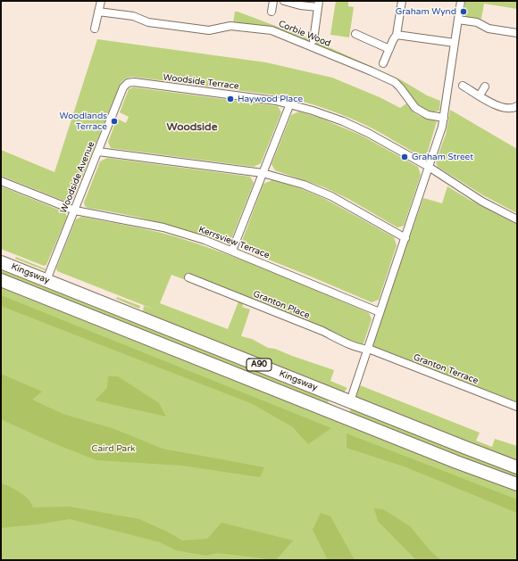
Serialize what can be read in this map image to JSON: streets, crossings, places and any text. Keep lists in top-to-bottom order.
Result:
{
  "streets": {
    "highway": ["Kingsway", "A90"],
    "street": [
      "Corbie Wood",
      "Woodside Terrace",
      "Woodside Avenue",
      "Kerrsview Terrace",
      "Granton Place",
      "Granton Terrace"
    ]
  },
  "crossings": [
    ["Woodside Terrace", "Woodside Avenue"],
    ["Woodside Avenue", "Kerrsview Terrace"],
    ["Woodside Avenue", "Kingsway"],
    ["Granton Place", "Granton Terrace"]
  ],
  "districts": ["Woodside"],
  "parks": ["Caird Park"],
  "places": [
    "Graham Wynd",
    "Haywood Place",
    "Woodlands Terrace",
    "Graham Street"
  ]
}
